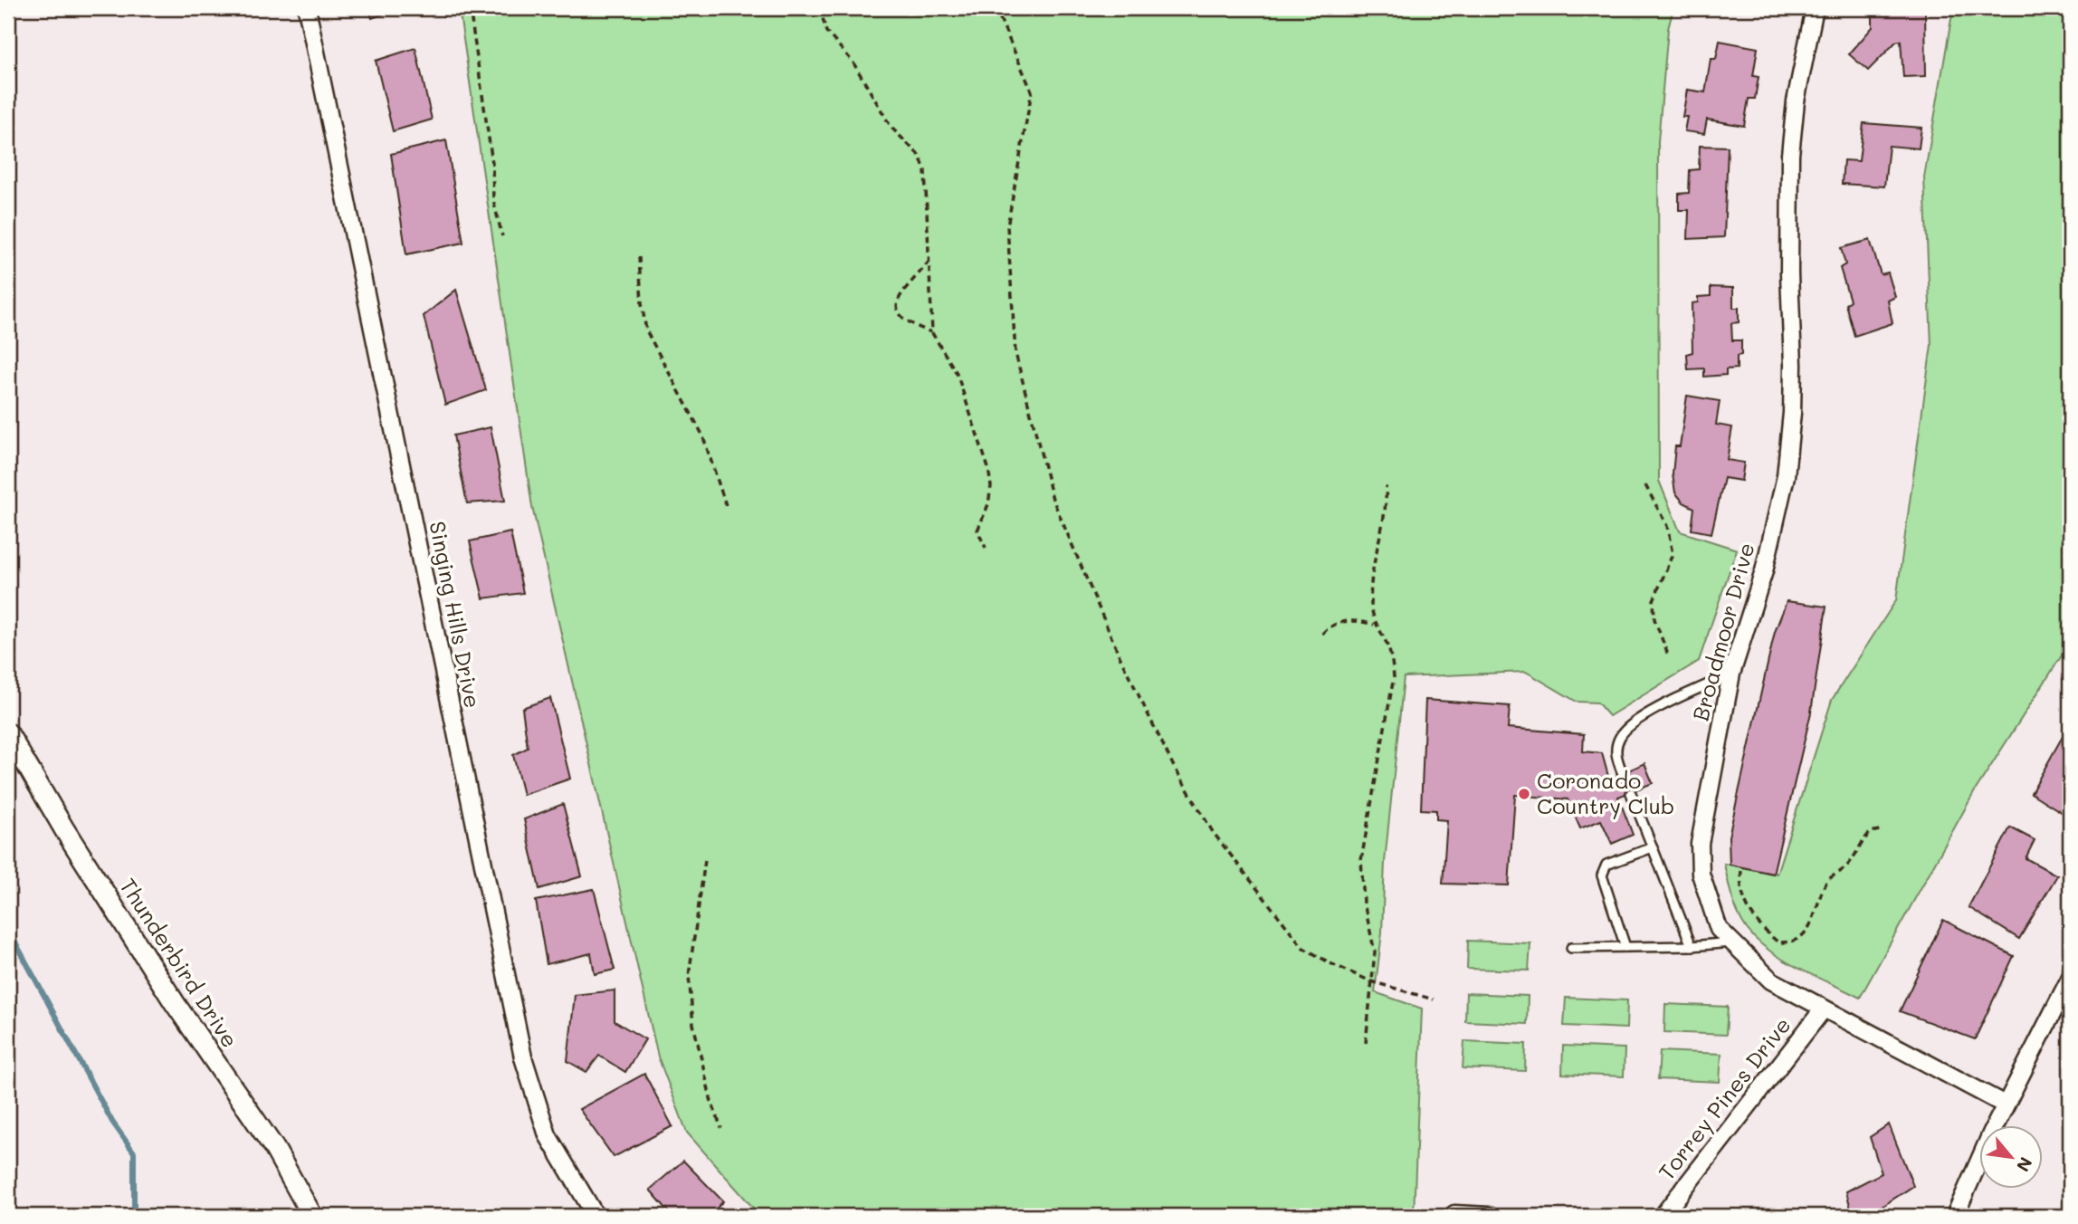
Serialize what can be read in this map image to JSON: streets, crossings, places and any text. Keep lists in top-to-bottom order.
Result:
{
  "streets": {
    "street": [
      "Singing Hills Drive",
      "Broadmoor Drive",
      "Thunderbird Drive",
      "Torrey Pines Drive"
    ]
  },
  "crossings": [
    ["Broadmoor Drive", "Torrey Pines Drive"]
  ],
  "places": ["Coronado Country Club"],
  "north": "bottom right"
}
